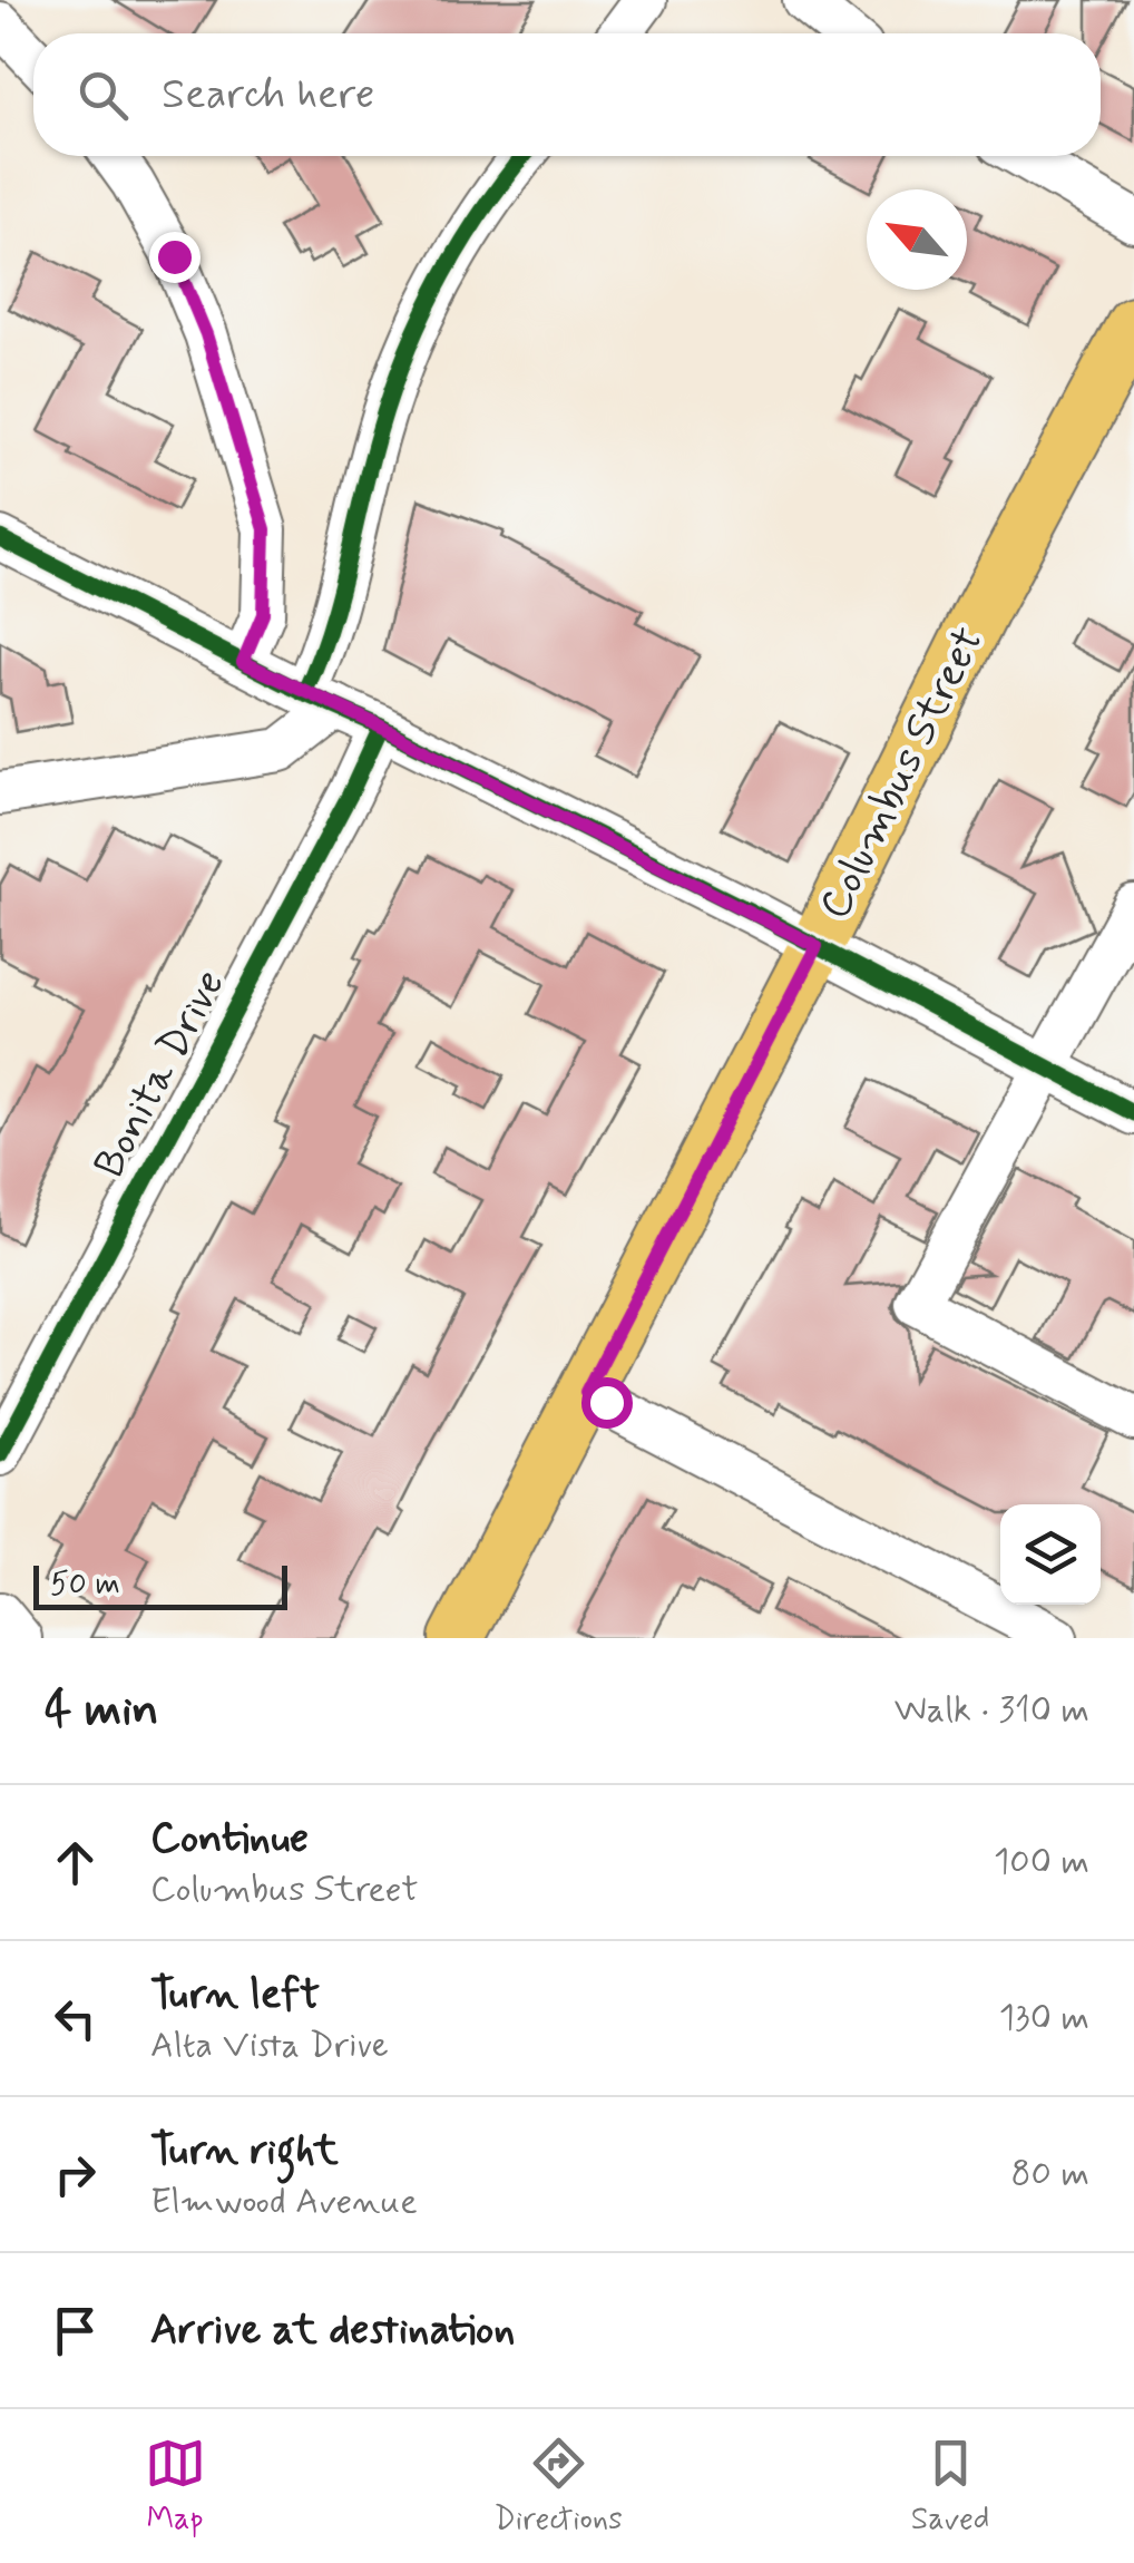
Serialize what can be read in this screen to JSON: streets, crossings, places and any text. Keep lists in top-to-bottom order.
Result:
{
  "streets": {
    "main road": ["Columbus Street"],
    "street": ["Bonita Drive"]
  },
  "scale_bar": "50 m",
  "north": "top left",
  "page": {
    "search": "Search here",
    "scale": "50 m",
    "heading": ["4 min", "Walk · 310 m"],
    "list": [
      ["Continue", "Columbus Street", "100 m"],
      ["Turn left", "Alta Vista Drive", "130 m"],
      ["Turn right", "Elmwood Avenue", "80 m"],
      "Arrive at destination"
    ],
    "nav": ["Map", "Directions", "Saved"]
  }
}
